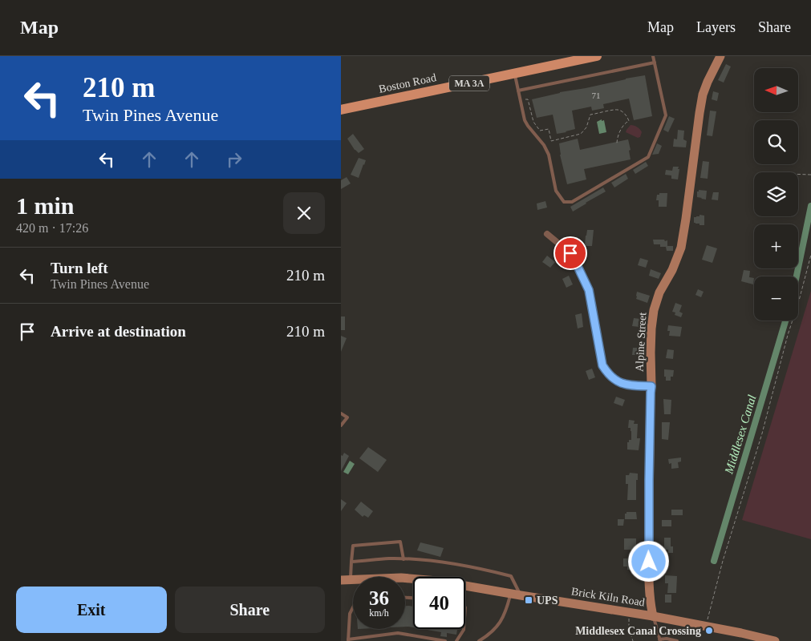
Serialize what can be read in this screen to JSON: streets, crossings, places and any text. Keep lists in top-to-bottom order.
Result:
{
  "streets": {
    "main road": ["Boston Road", "MA 3A"],
    "street": ["Alpine Street", "Brick Kiln Road"]
  },
  "crossings": [
    ["Alpine Street", "Brick Kiln Road"]
  ],
  "water": ["Middlesex Canal"],
  "places": {
    "transit": ["UPS"],
    "other": ["Middlesex Canal Crossing"]
  },
  "house_numbers": ["71"],
  "north": "left",
  "page": {
    "header": "Map",
    "nav": ["Map", "Layers", "Share"],
    "turn": ["210 m", "Twin Pines Avenue"],
    "map_buttons": ["+", "−"],
    "heading": ["1 min", "420 m · 17:26"],
    "list": [
      {
        "name": "Turn left",
        "note": "Twin Pines Avenue",
        "value": "210 m"
      },
      {
        "name": "Arrive at destination",
        "value": "210 m"
      }
    ],
    "speed": "36 km/h",
    "limit": "40",
    "buttons": ["Exit", "Share"]
  }
}
